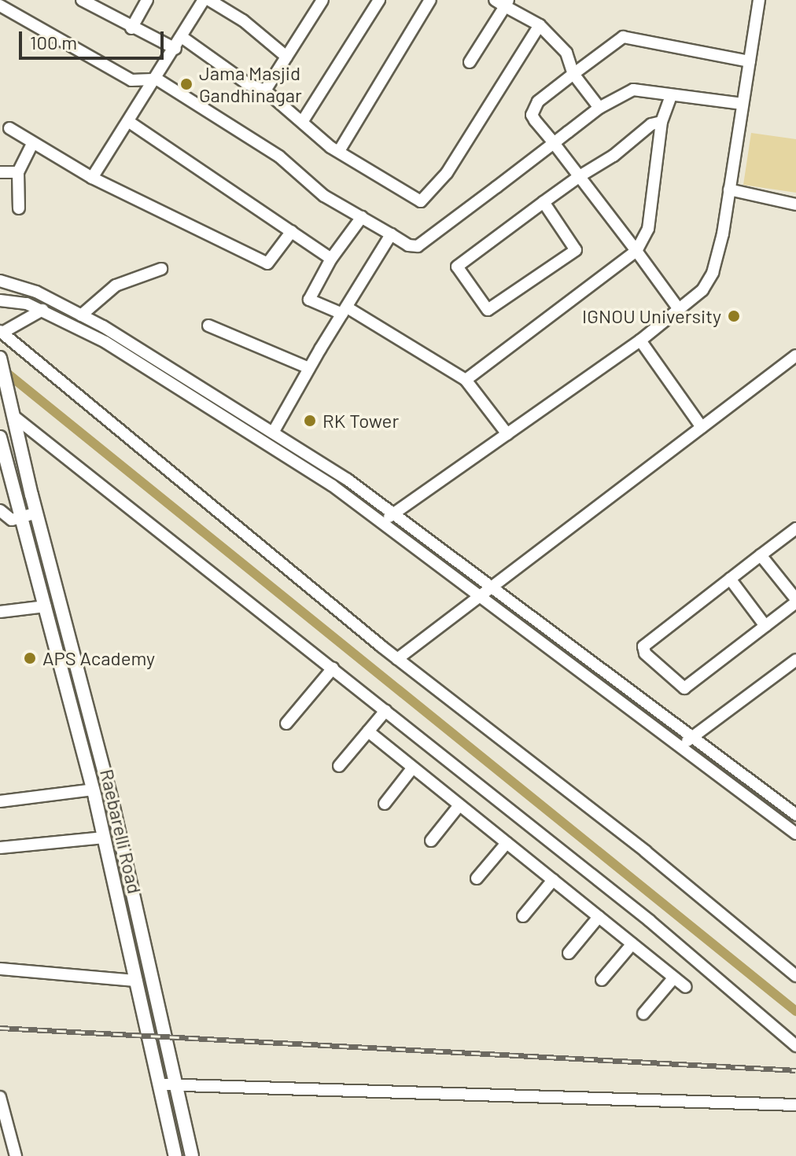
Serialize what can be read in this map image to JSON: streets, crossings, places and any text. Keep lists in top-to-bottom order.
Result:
{
  "streets": {
    "main road": ["Raebarelli Road"]
  },
  "places": [
    "Jama Masjid Gandhinagar",
    "IGNOU University",
    "RK Tower",
    "APS Academy"
  ],
  "scale_bar": "100 m"
}
